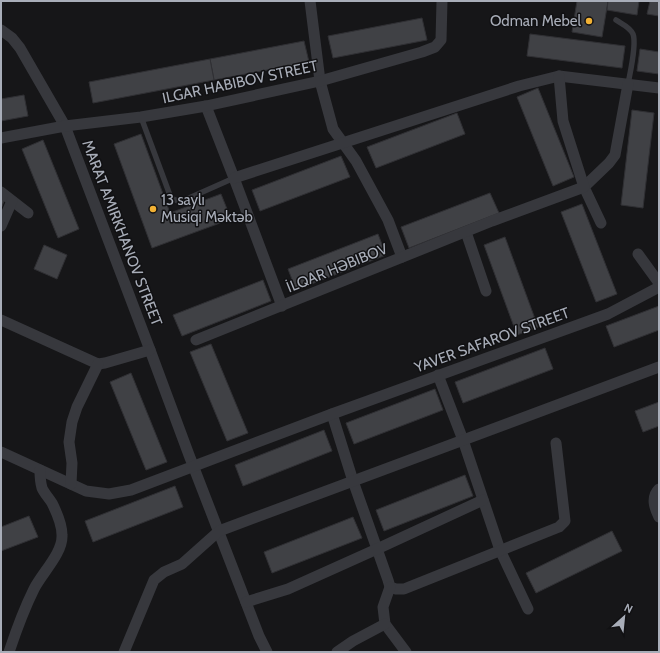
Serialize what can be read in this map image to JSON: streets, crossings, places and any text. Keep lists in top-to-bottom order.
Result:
{
  "streets": {
    "street": [
      "ILGAR HABIBOV STREET",
      "MARAT AMIRKHANOV STREET",
      "İLQAR HƏBIBOV",
      "YAVER SAFAROV STREET"
    ]
  },
  "crossings": [
    ["ILGAR HABIBOV STREET", "MARAT AMIRKHANOV STREET"],
    ["ILGAR HABIBOV STREET", "İLQAR HƏBIBOV"],
    ["MARAT AMIRKHANOV STREET", "YAVER SAFAROV STREET"]
  ],
  "places": ["Odman Mebel", "13 saylı Musiqi Məktəb"],
  "north": "top right"
}
